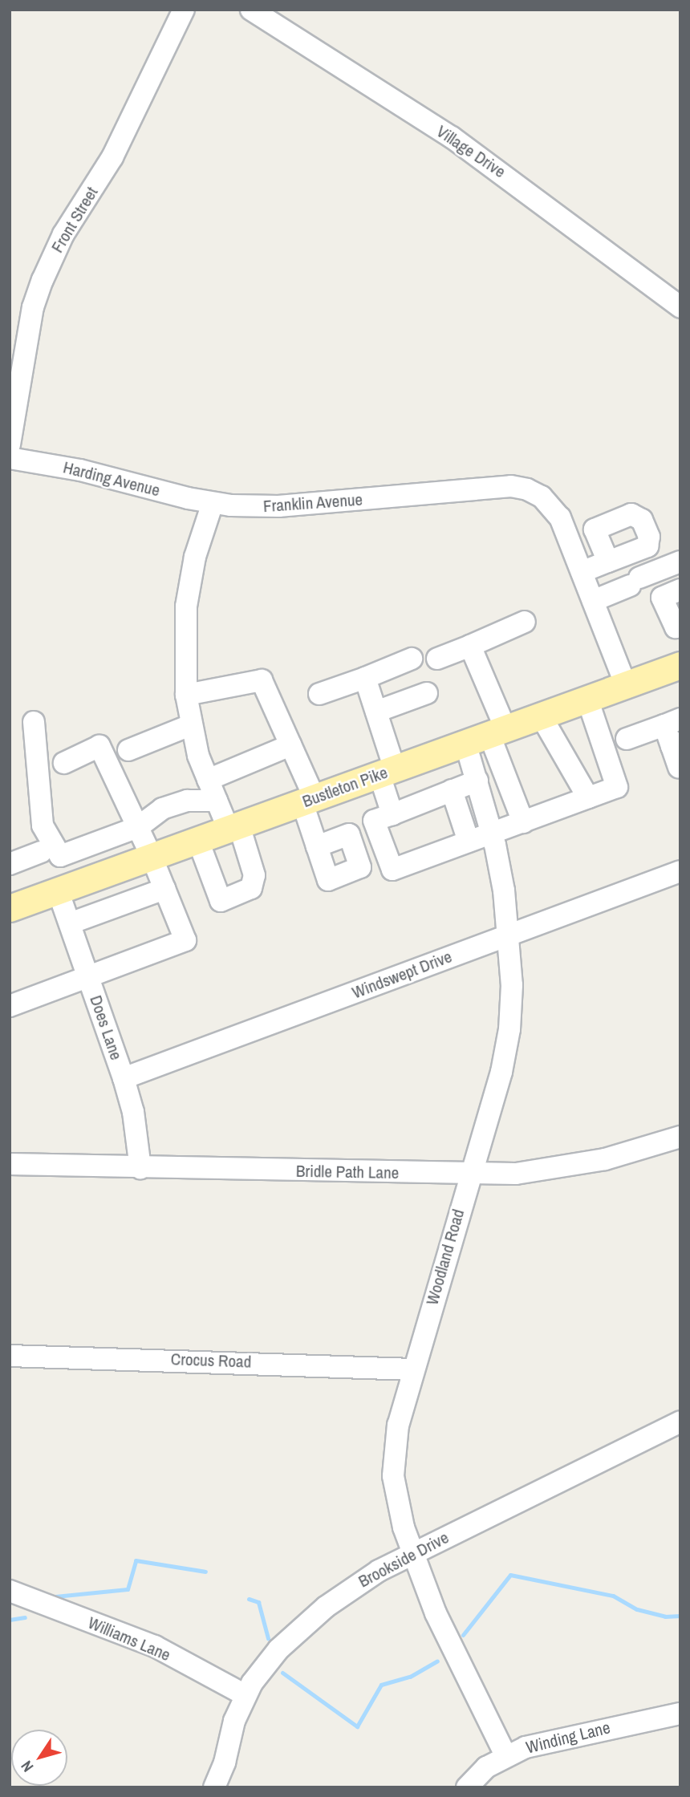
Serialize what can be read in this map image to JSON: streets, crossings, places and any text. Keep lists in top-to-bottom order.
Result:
{
  "streets": {
    "main road": ["Bustleton Pike"],
    "street": [
      "Village Drive",
      "Front Street",
      "Harding Avenue",
      "Franklin Avenue",
      "Windswept Drive",
      "Does Lane",
      "Bridle Path Lane",
      "Woodland Road",
      "Crocus Road",
      "Brookside Drive",
      "Williams Lane",
      "Winding Lane"
    ]
  },
  "crossings": [
    ["Harding Avenue", "Franklin Avenue"],
    ["Franklin Avenue", "Bustleton Pike"],
    ["Bustleton Pike", "Does Lane"],
    ["Bustleton Pike", "Woodland Road"],
    ["Windswept Drive", "Does Lane"],
    ["Windswept Drive", "Woodland Road"],
    ["Does Lane", "Bridle Path Lane"],
    ["Bridle Path Lane", "Woodland Road"],
    ["Woodland Road", "Crocus Road"],
    ["Woodland Road", "Brookside Drive"],
    ["Woodland Road", "Winding Lane"],
    ["Brookside Drive", "Williams Lane"]
  ],
  "north": "bottom left"
}
